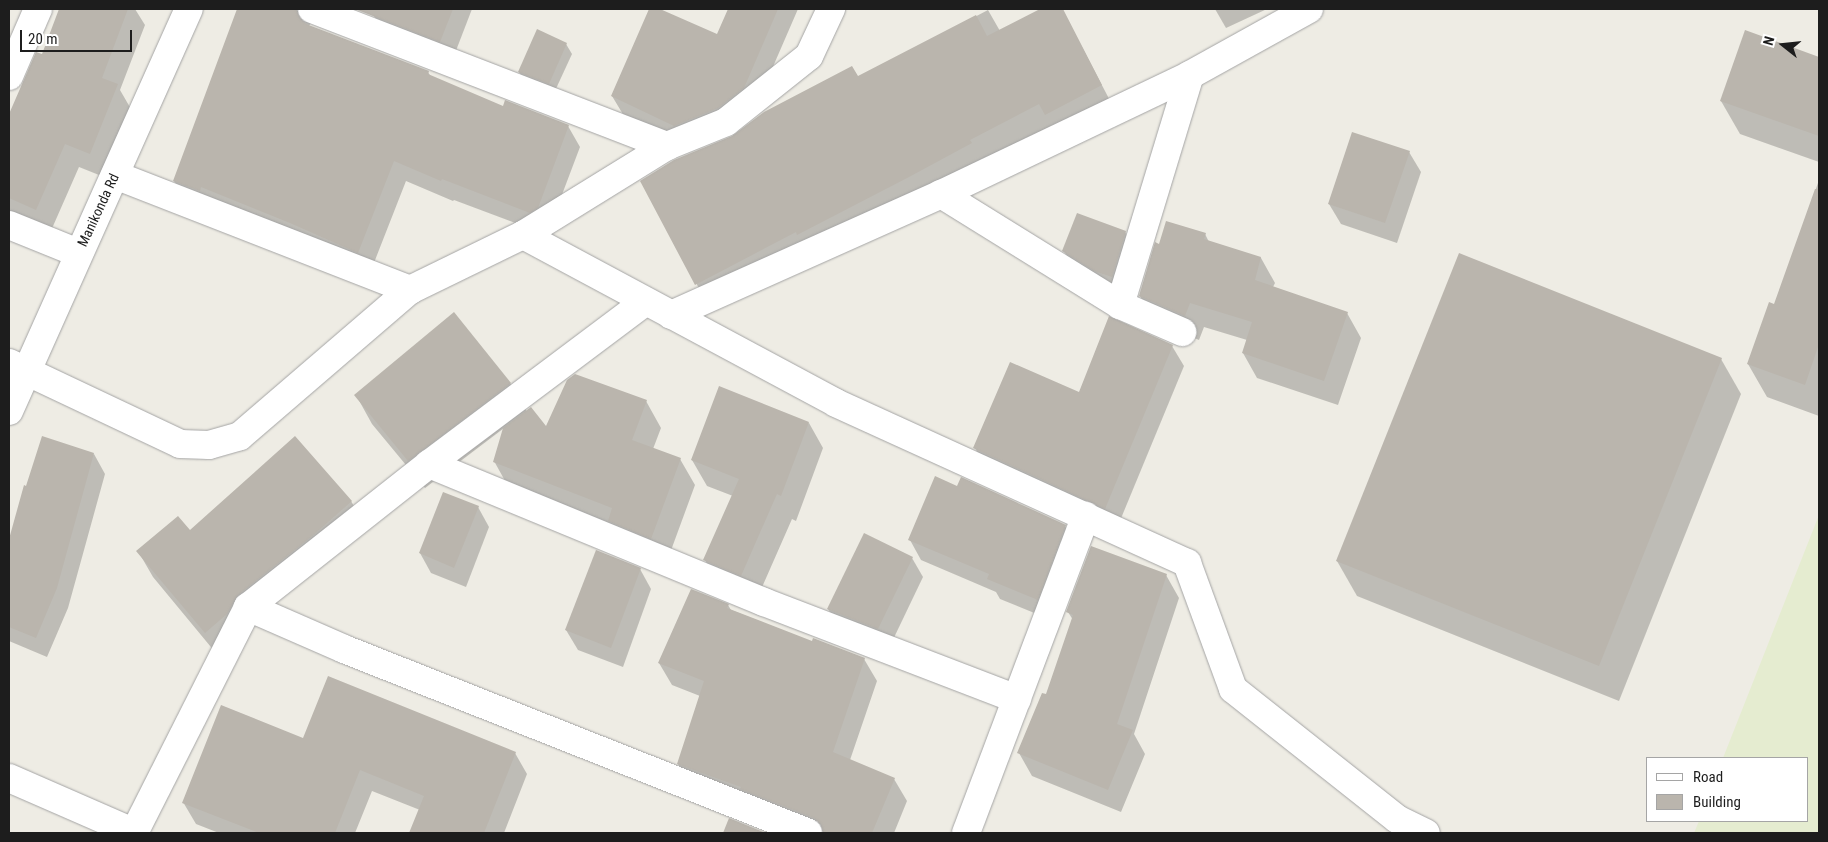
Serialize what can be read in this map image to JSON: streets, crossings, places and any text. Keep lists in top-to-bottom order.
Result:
{
  "streets": {
    "street": ["Manikonda Rd"]
  },
  "legend": ["Road", "Building"],
  "scale_bar": "20 m",
  "north": "left"
}
